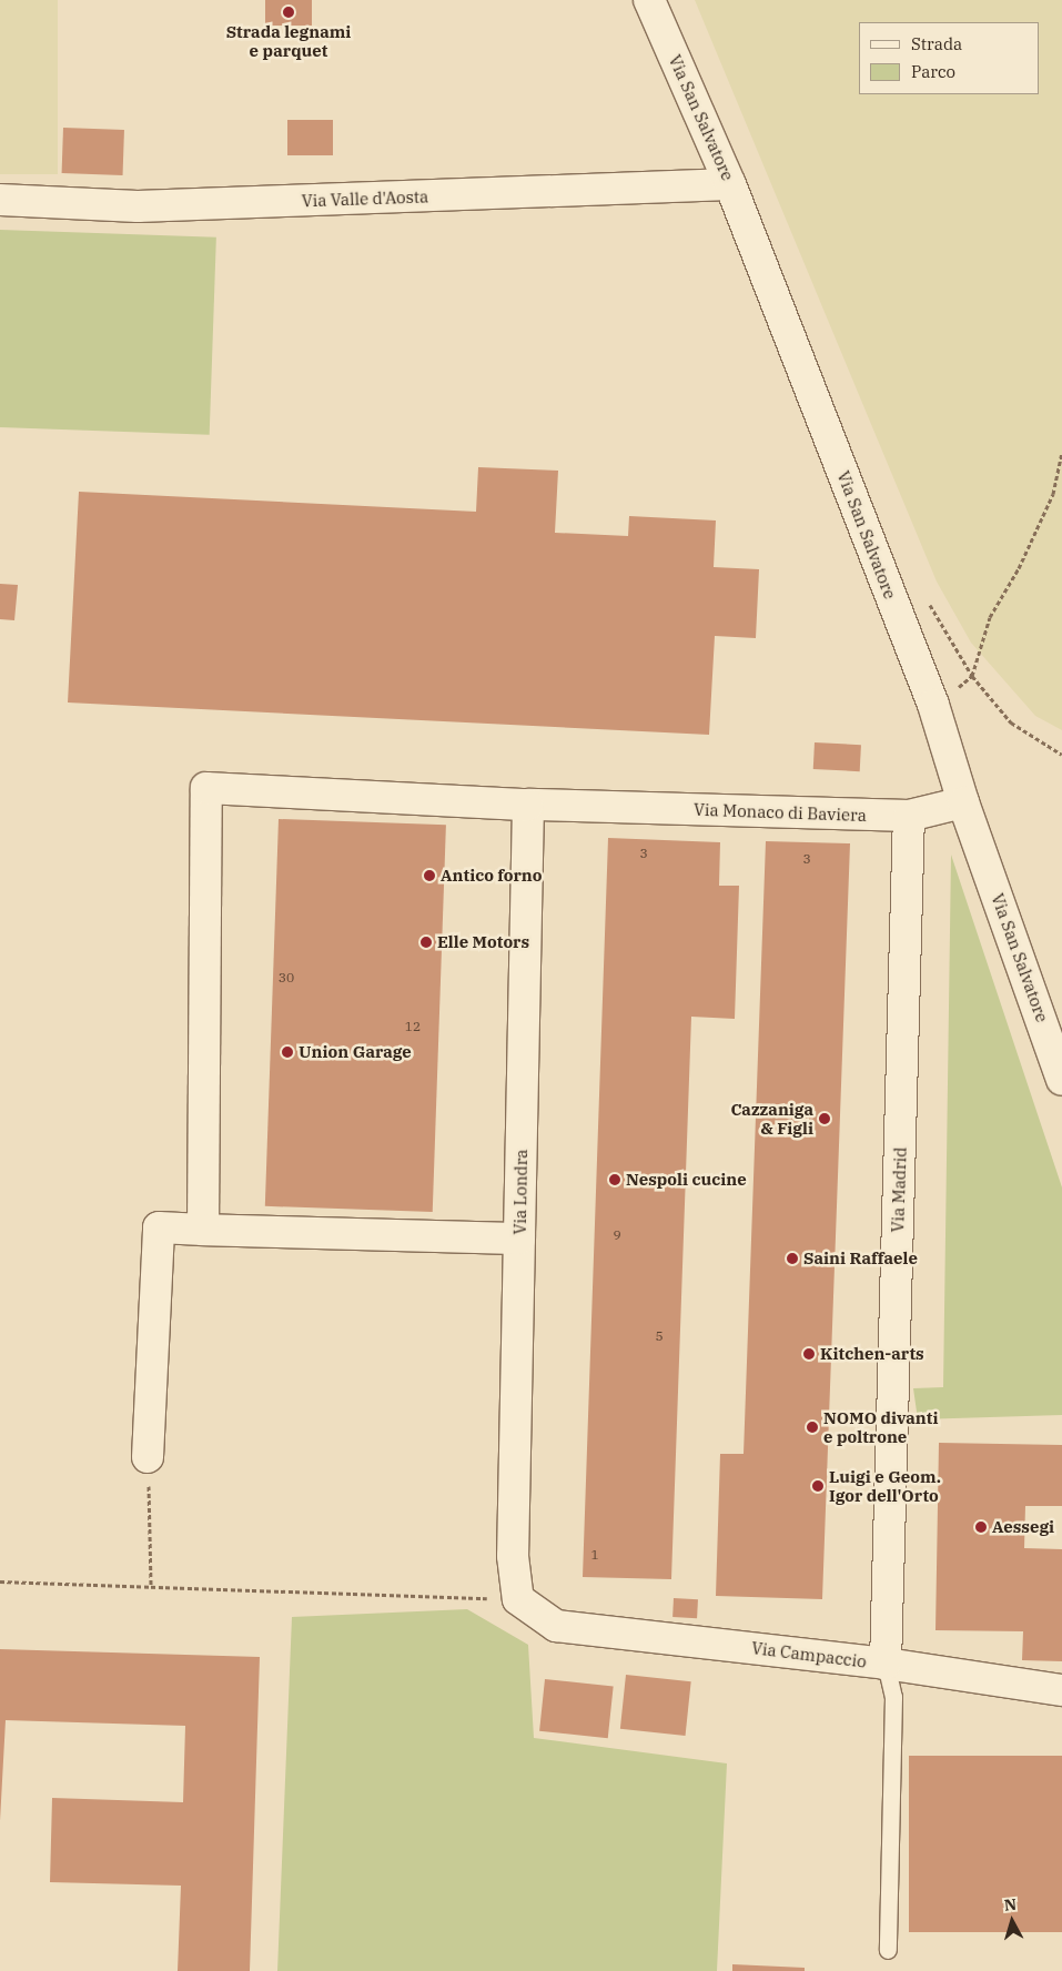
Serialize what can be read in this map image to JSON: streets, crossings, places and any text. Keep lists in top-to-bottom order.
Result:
{
  "streets": {
    "street": [
      "Via San Salvatore",
      "Via Valle d'Aosta",
      "Via Monaco di Baviera",
      "Via Madrid",
      "Via Londra",
      "Via Campaccio"
    ]
  },
  "crossings": [
    ["Via San Salvatore", "Via Valle d'Aosta"],
    ["Via San Salvatore", "Via Monaco di Baviera"],
    ["Via Monaco di Baviera", "Via Madrid"],
    ["Via Monaco di Baviera", "Via Londra"],
    ["Via Madrid", "Via Campaccio"],
    ["Via Londra", "Via Campaccio"]
  ],
  "places": [
    "Strada legnami e parquet",
    "Antico forno",
    "Elle Motors",
    "Union Garage",
    "Cazzaniga & Figli",
    "Nespoli cucine",
    "Saini Raffaele",
    "Kitchen-arts",
    "NOMO divanti e poltrone",
    "Luigi e Geom. Igor dell'Orto",
    "Aessegi"
  ],
  "house_numbers": [
    "3",
    "3",
    "30",
    "12",
    "9",
    "5",
    "1"
  ],
  "legend": ["Strada", "Parco"],
  "north": "top"
}
